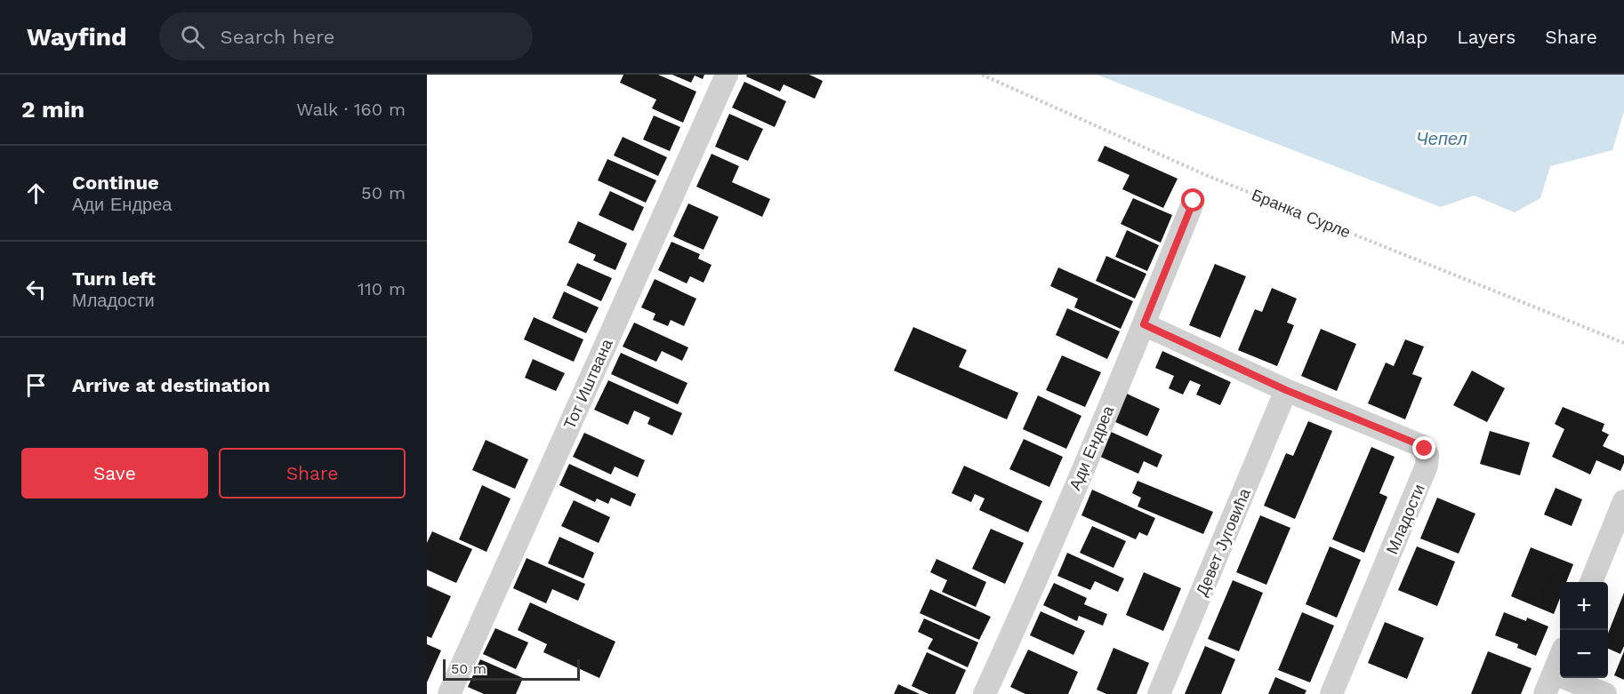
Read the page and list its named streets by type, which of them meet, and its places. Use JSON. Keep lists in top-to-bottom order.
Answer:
{
  "streets": {
    "street": [
      "Тот Иштвана",
      "Ади Ендреа",
      "Младости",
      "Девет Југовића"
    ],
    "path": ["Бранка Сурле"]
  },
  "crossings": [
    ["Ади Ендреа", "Младости"],
    ["Младости", "Девет Југовића"]
  ],
  "water": ["Чепел"],
  "scale_bar": "50 m",
  "page": {
    "header": "Wayfind",
    "search": "Search here",
    "nav": ["Map", "Layers", "Share"],
    "heading": ["2 min", "Walk · 160 m"],
    "list": [
      ["Continue", "Ади Ендреа", "50 m"],
      ["Turn left", "Младости", "110 m"],
      "Arrive at destination"
    ],
    "buttons": ["Save", "Share"],
    "map_buttons": ["+", "−"],
    "scale": "50 m"
  }
}
